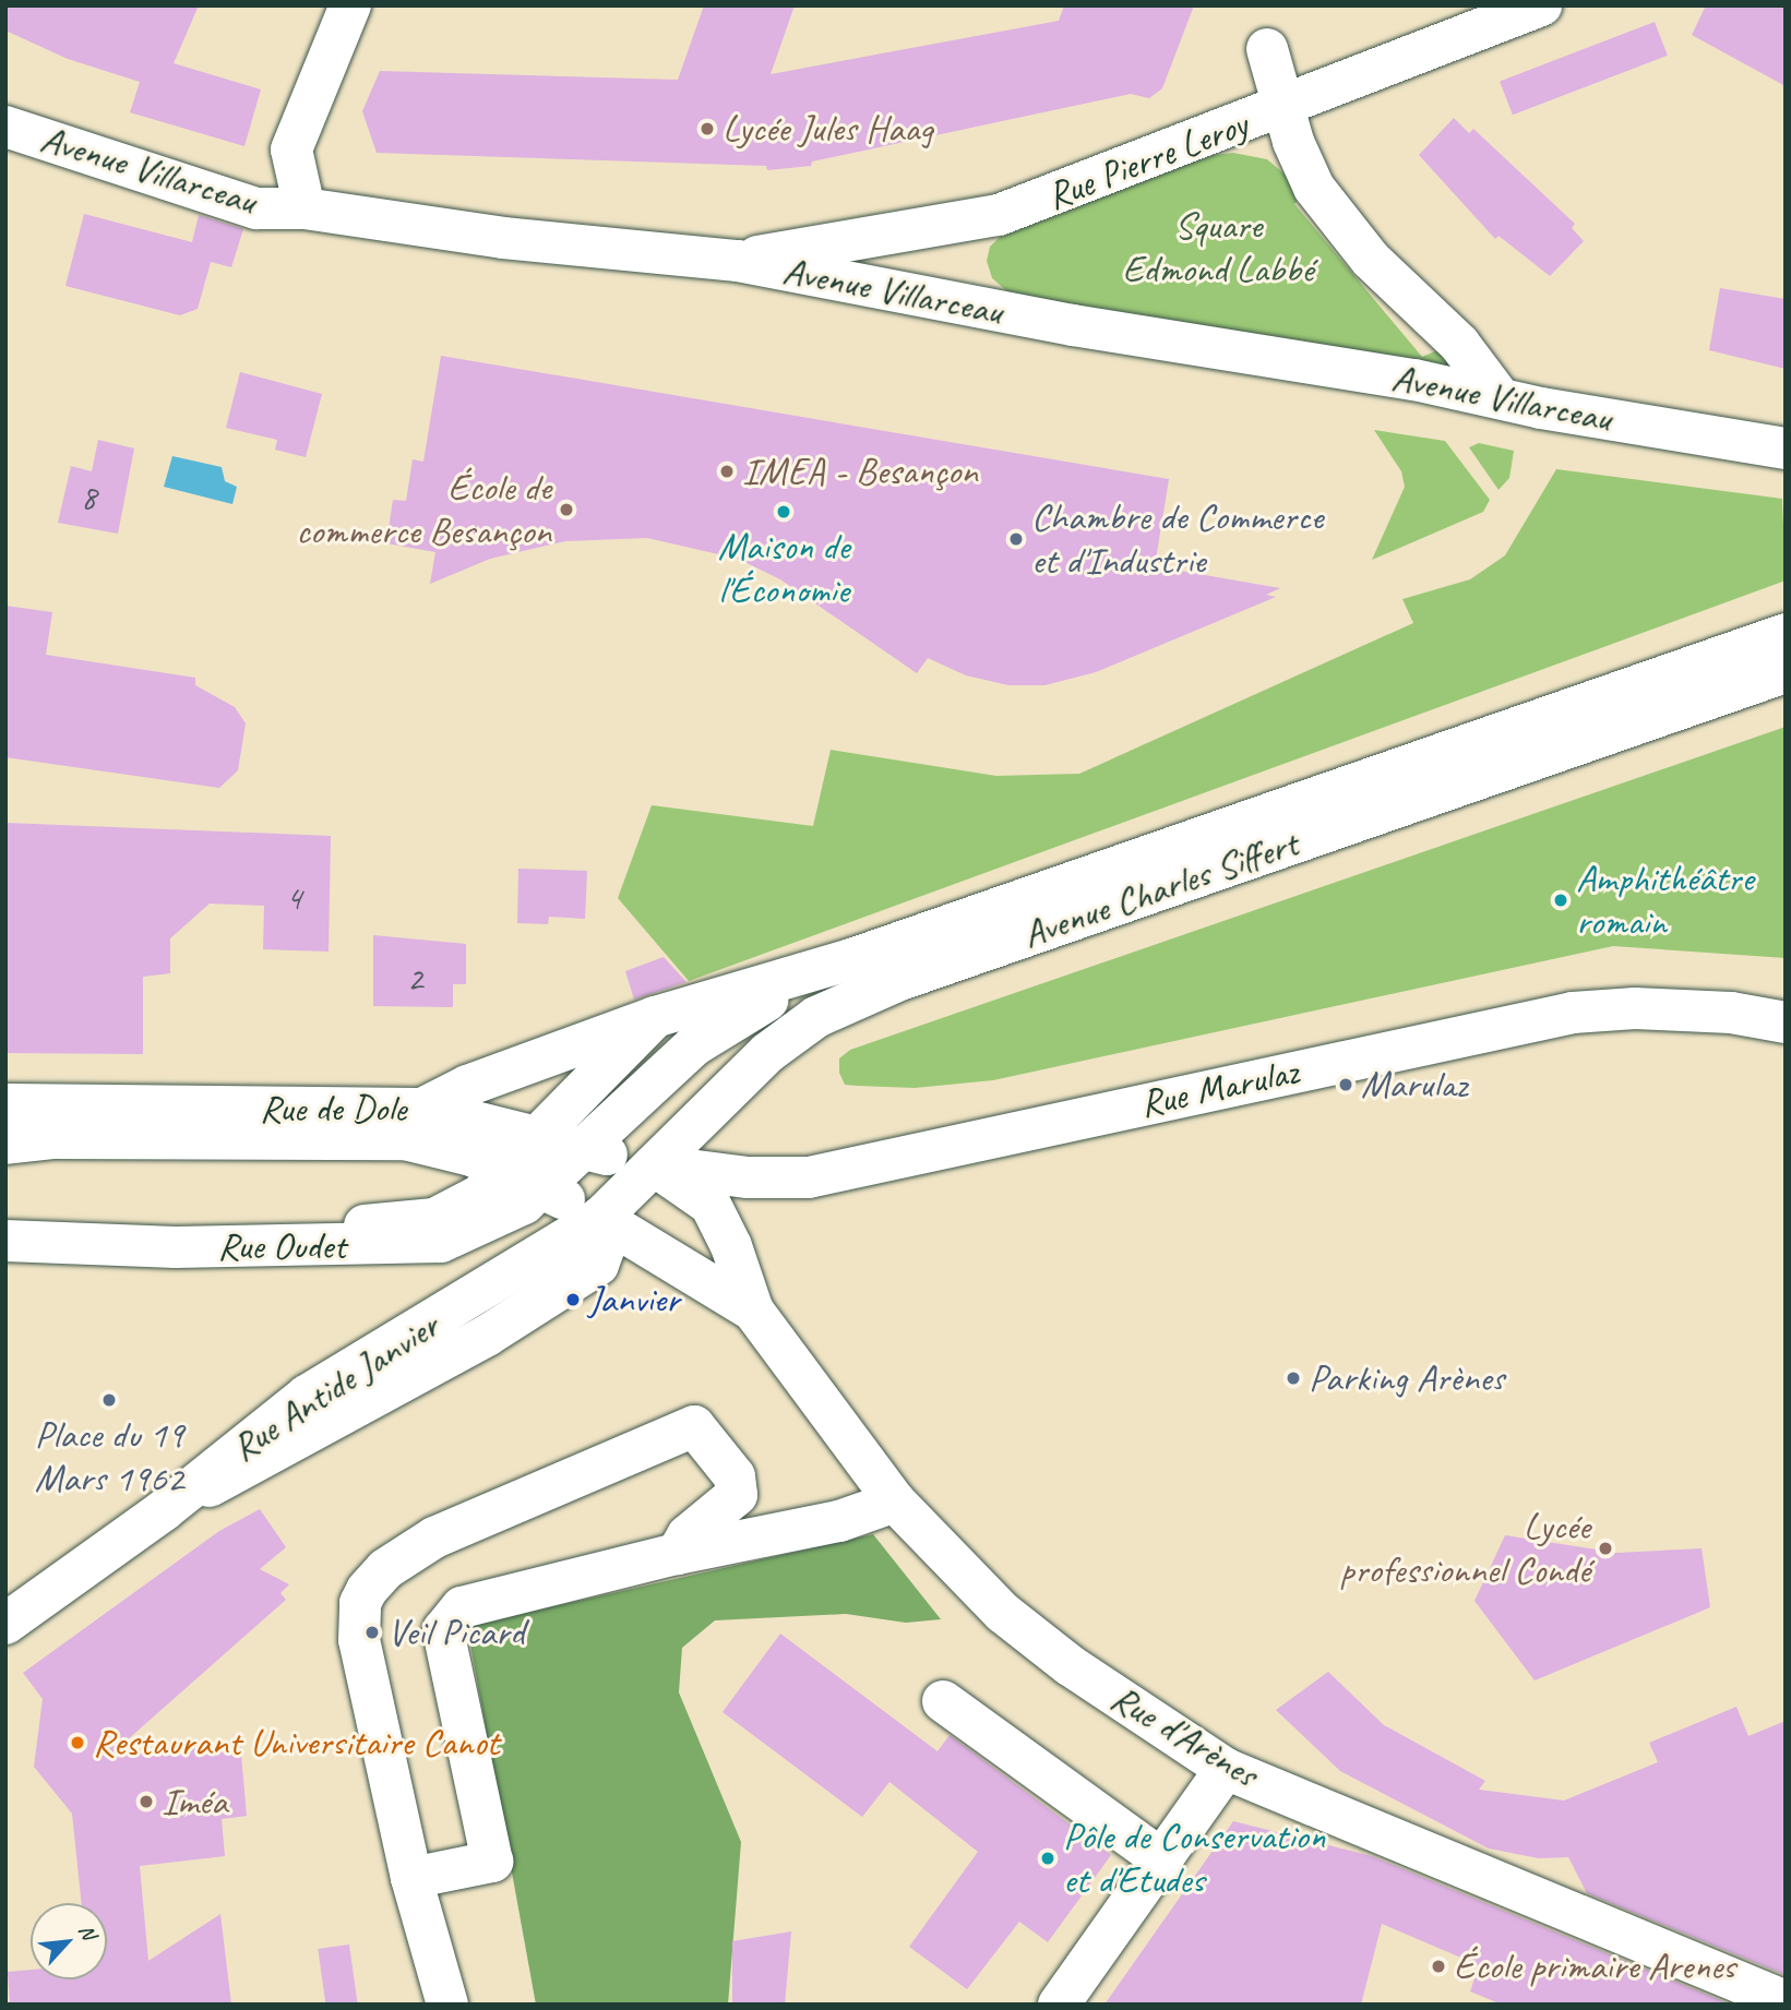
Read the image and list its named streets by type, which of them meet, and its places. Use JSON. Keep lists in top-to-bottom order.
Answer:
{
  "streets": {
    "street": [
      "Rue Pierre Leroy",
      "Avenue Villarceau",
      "Avenue Charles Siffert",
      "Rue Marulaz",
      "Rue de Dole",
      "Rue Oudet",
      "Rue Antide Janvier",
      "Rue d'Arènes"
    ]
  },
  "crossings": [
    ["Rue Pierre Leroy", "Avenue Villarceau"],
    ["Avenue Charles Siffert", "Rue Marulaz"],
    ["Avenue Charles Siffert", "Rue de Dole"],
    ["Avenue Charles Siffert", "Rue Oudet"],
    ["Avenue Charles Siffert", "Rue Antide Janvier"],
    ["Avenue Charles Siffert", "Rue d'Arènes"],
    ["Rue Marulaz", "Rue de Dole"],
    ["Rue Marulaz", "Rue d'Arènes"],
    ["Rue de Dole", "Rue Oudet"],
    ["Rue de Dole", "Rue Antide Janvier"],
    ["Rue de Dole", "Rue d'Arènes"],
    ["Rue Antide Janvier", "Rue d'Arènes"]
  ],
  "parks": ["Square Edmond Labbé"],
  "places": [
    "Lycée Jules Haag",
    "IMEA - Besançon",
    "École de commerce Besançon",
    "Maison de l'Économie",
    "Chambre de Commerce et d'Industrie",
    "Amphithéâtre romain",
    "Marulaz",
    "Janvier",
    "Parking Arènes",
    "Place du 19 Mars 1962",
    "Lycée professionnel Condé",
    "Veil Picard",
    "Restaurant Universitaire Canot",
    "Iméa",
    "Pôle de Conservation et d'Etudes",
    "École primaire Arenes"
  ],
  "house_numbers": ["8", "4", "2"],
  "north": "top right"
}
